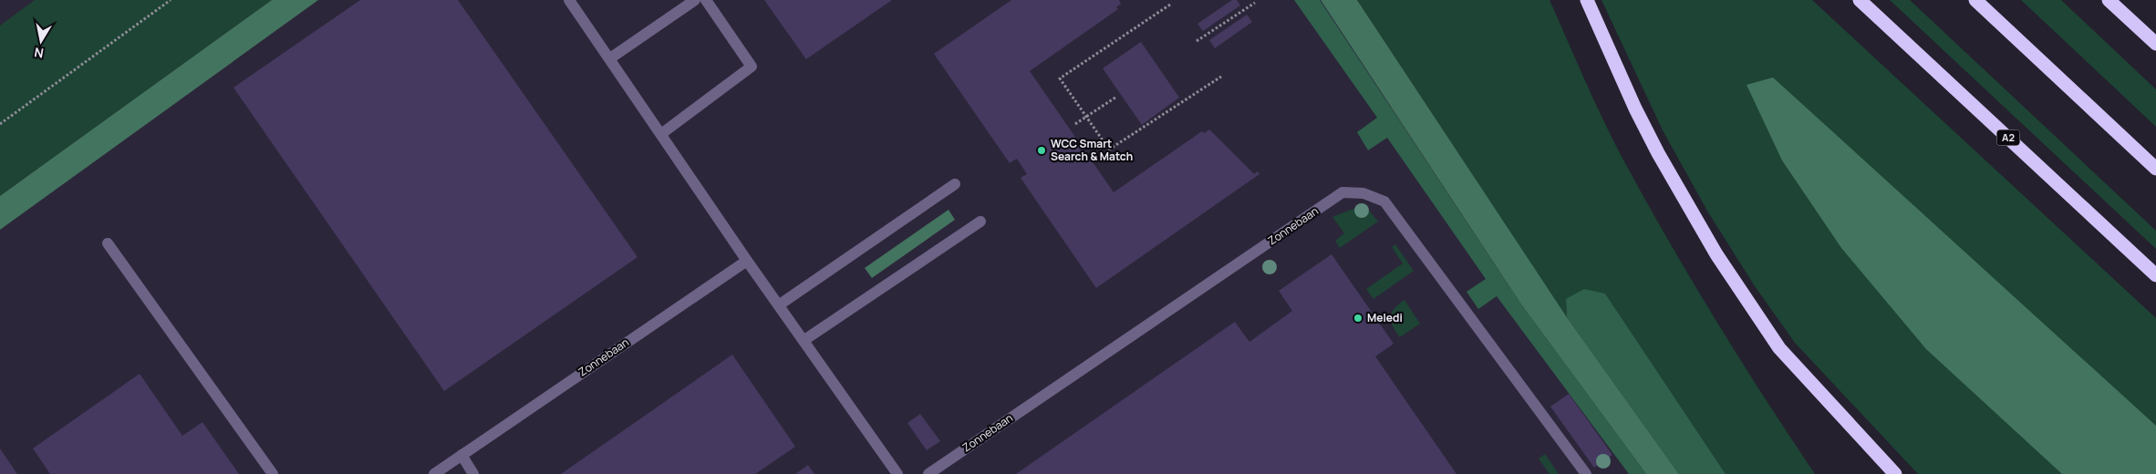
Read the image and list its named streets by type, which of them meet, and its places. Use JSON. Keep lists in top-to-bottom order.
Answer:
{
  "streets": {
    "highway": ["A2"],
    "street": ["Zonnebaan"]
  },
  "places": ["WCC Smart Search & Match", "Meledi"],
  "north": "bottom"
}
